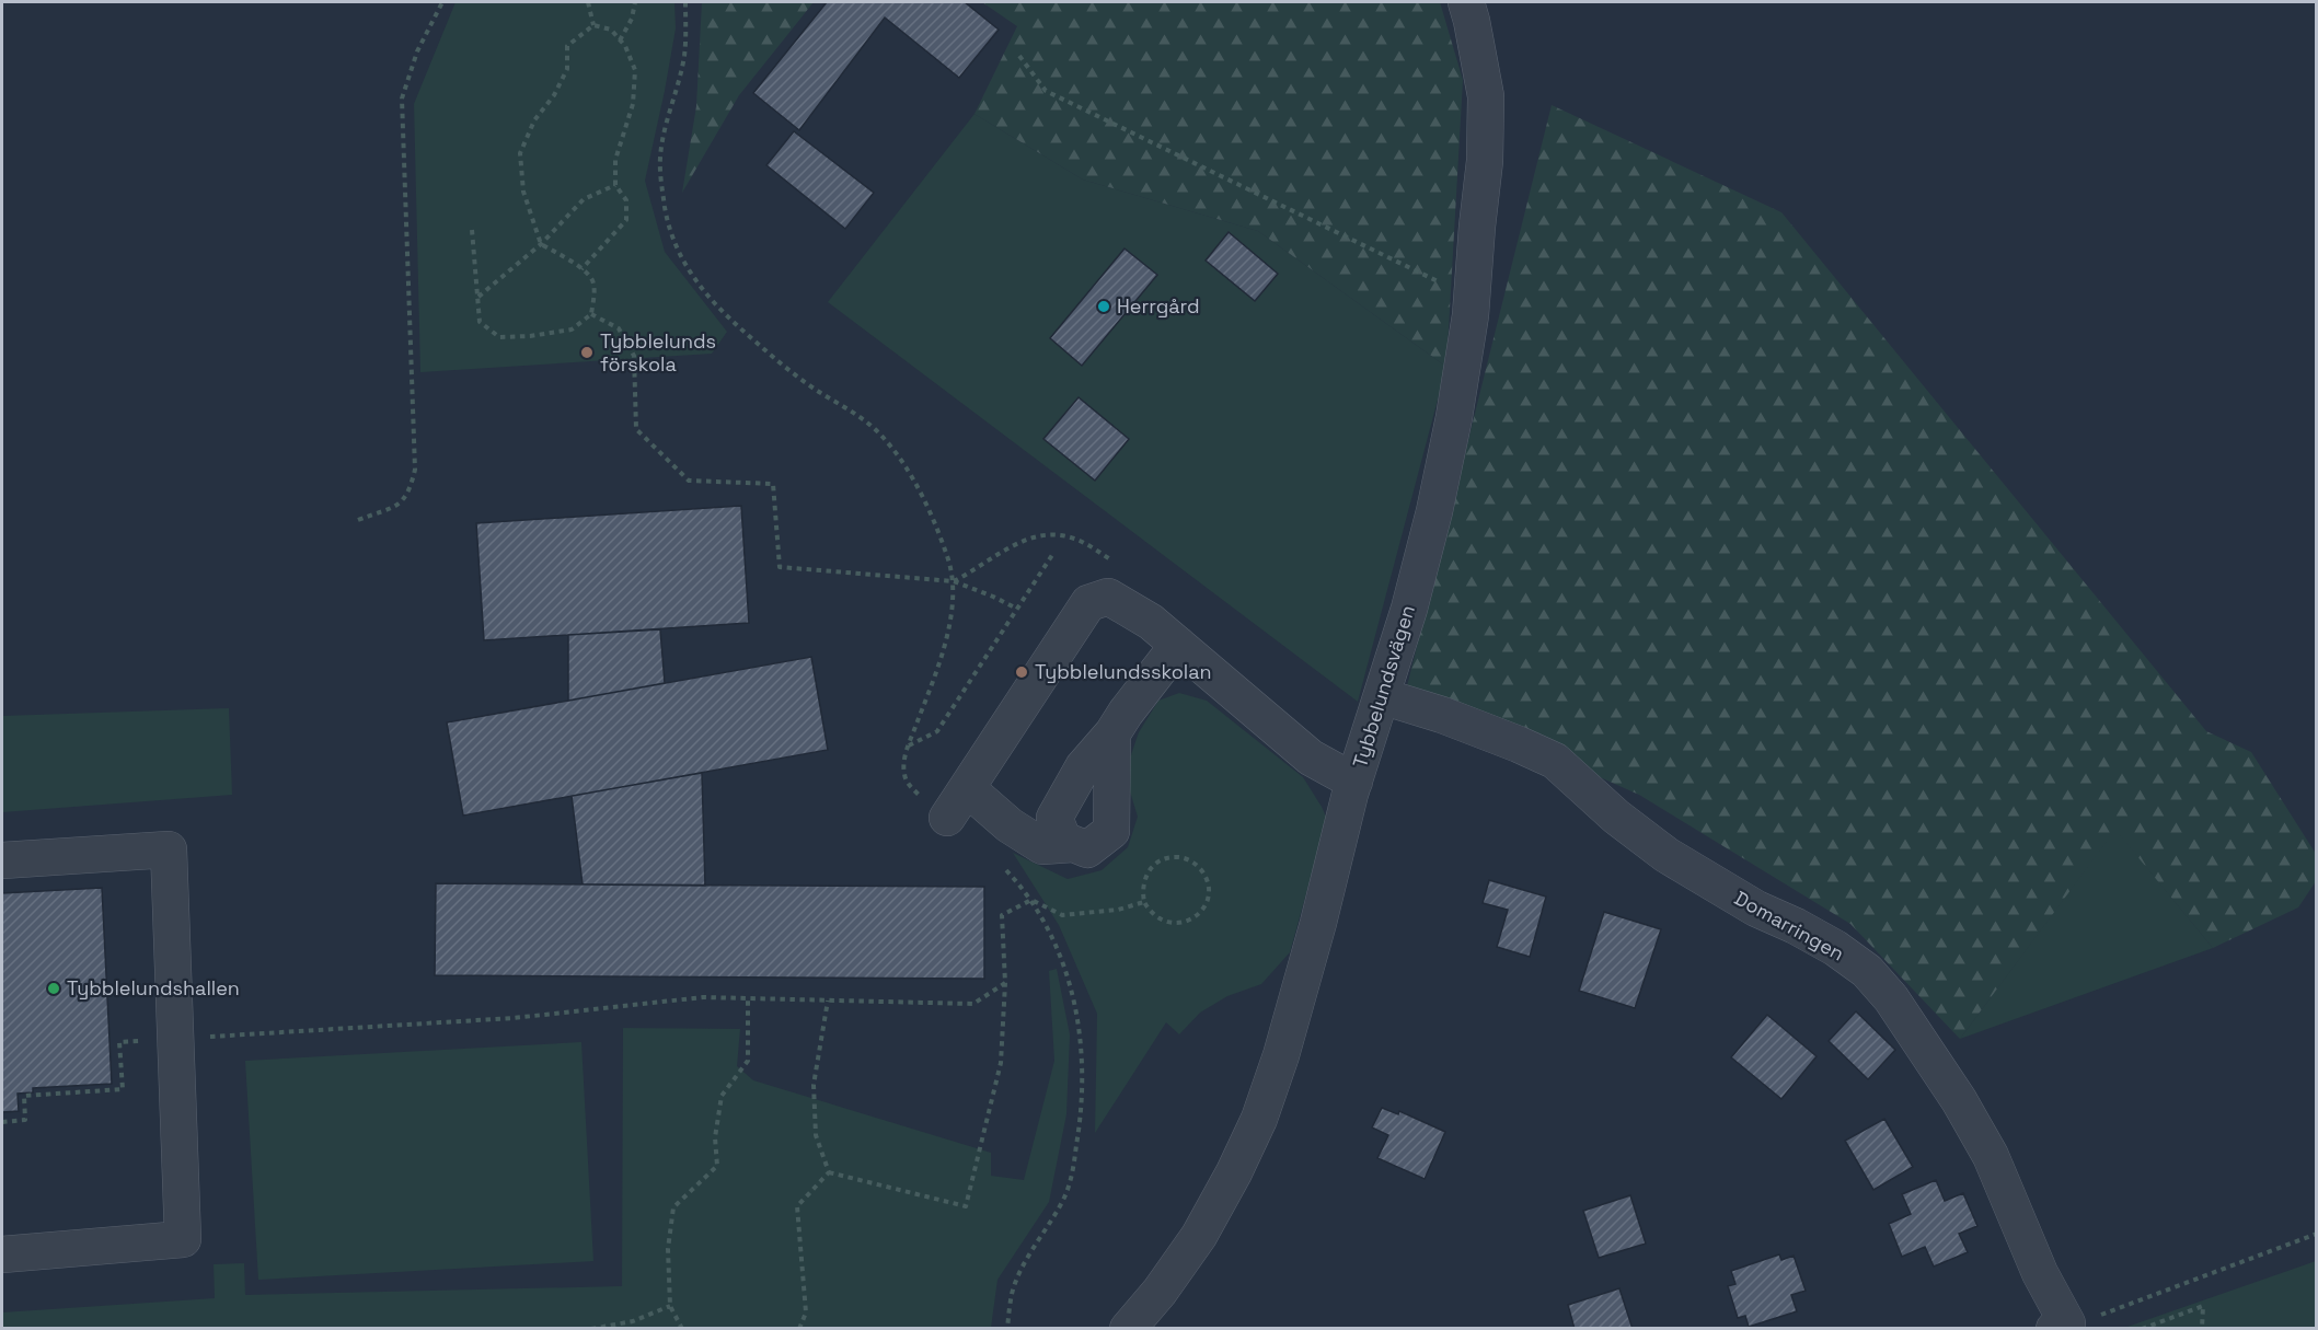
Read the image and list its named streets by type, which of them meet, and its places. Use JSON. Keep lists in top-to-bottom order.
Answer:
{
  "streets": {
    "street": ["Tybbelundsvägen", "Domarringen"]
  },
  "crossings": [
    ["Tybbelundsvägen", "Domarringen"]
  ],
  "places": [
    "Herrgård",
    "Tybblelunds förskola",
    "Tybblelundsskolan",
    "Tybblelundshallen"
  ]
}
